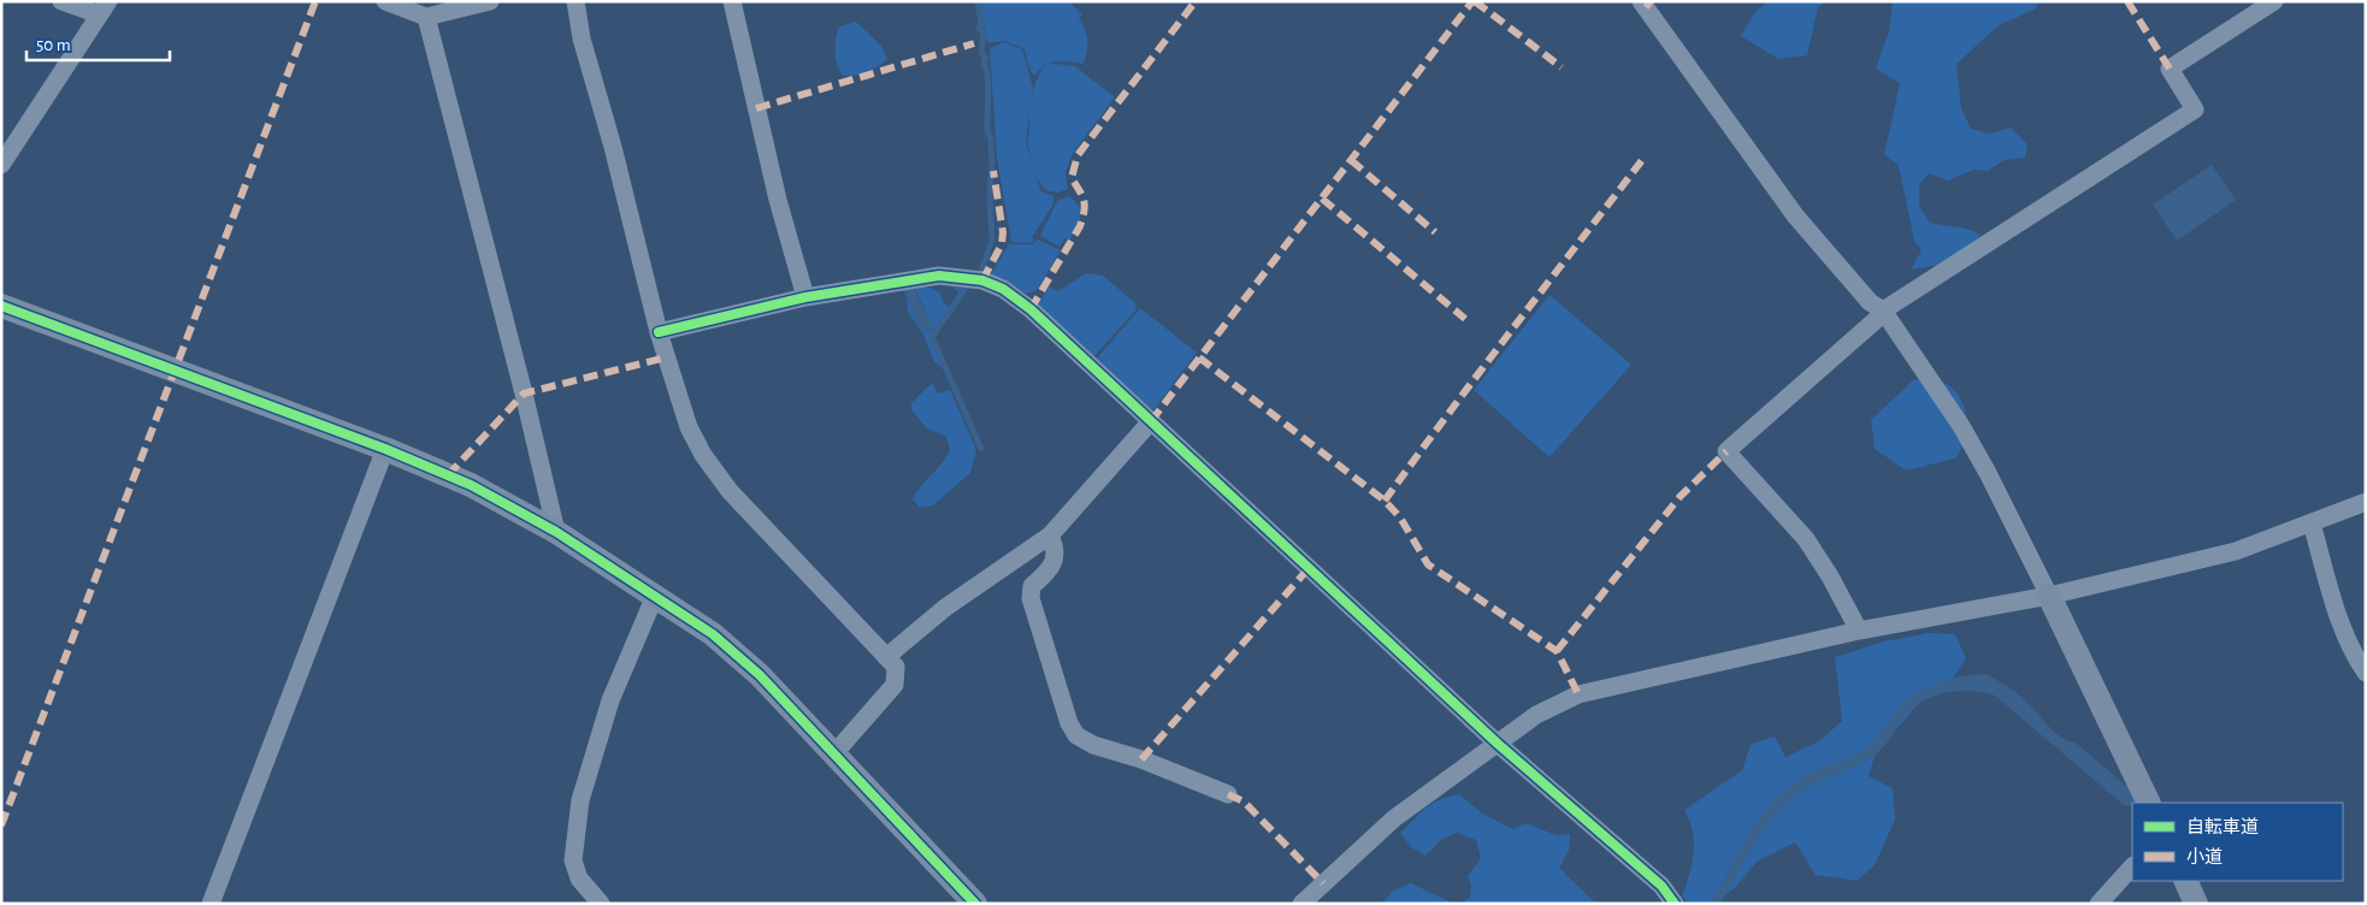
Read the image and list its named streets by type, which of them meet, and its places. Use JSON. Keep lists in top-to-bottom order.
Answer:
{
  "legend": ["自転車道", "小道"],
  "scale_bar": "50 m"
}
